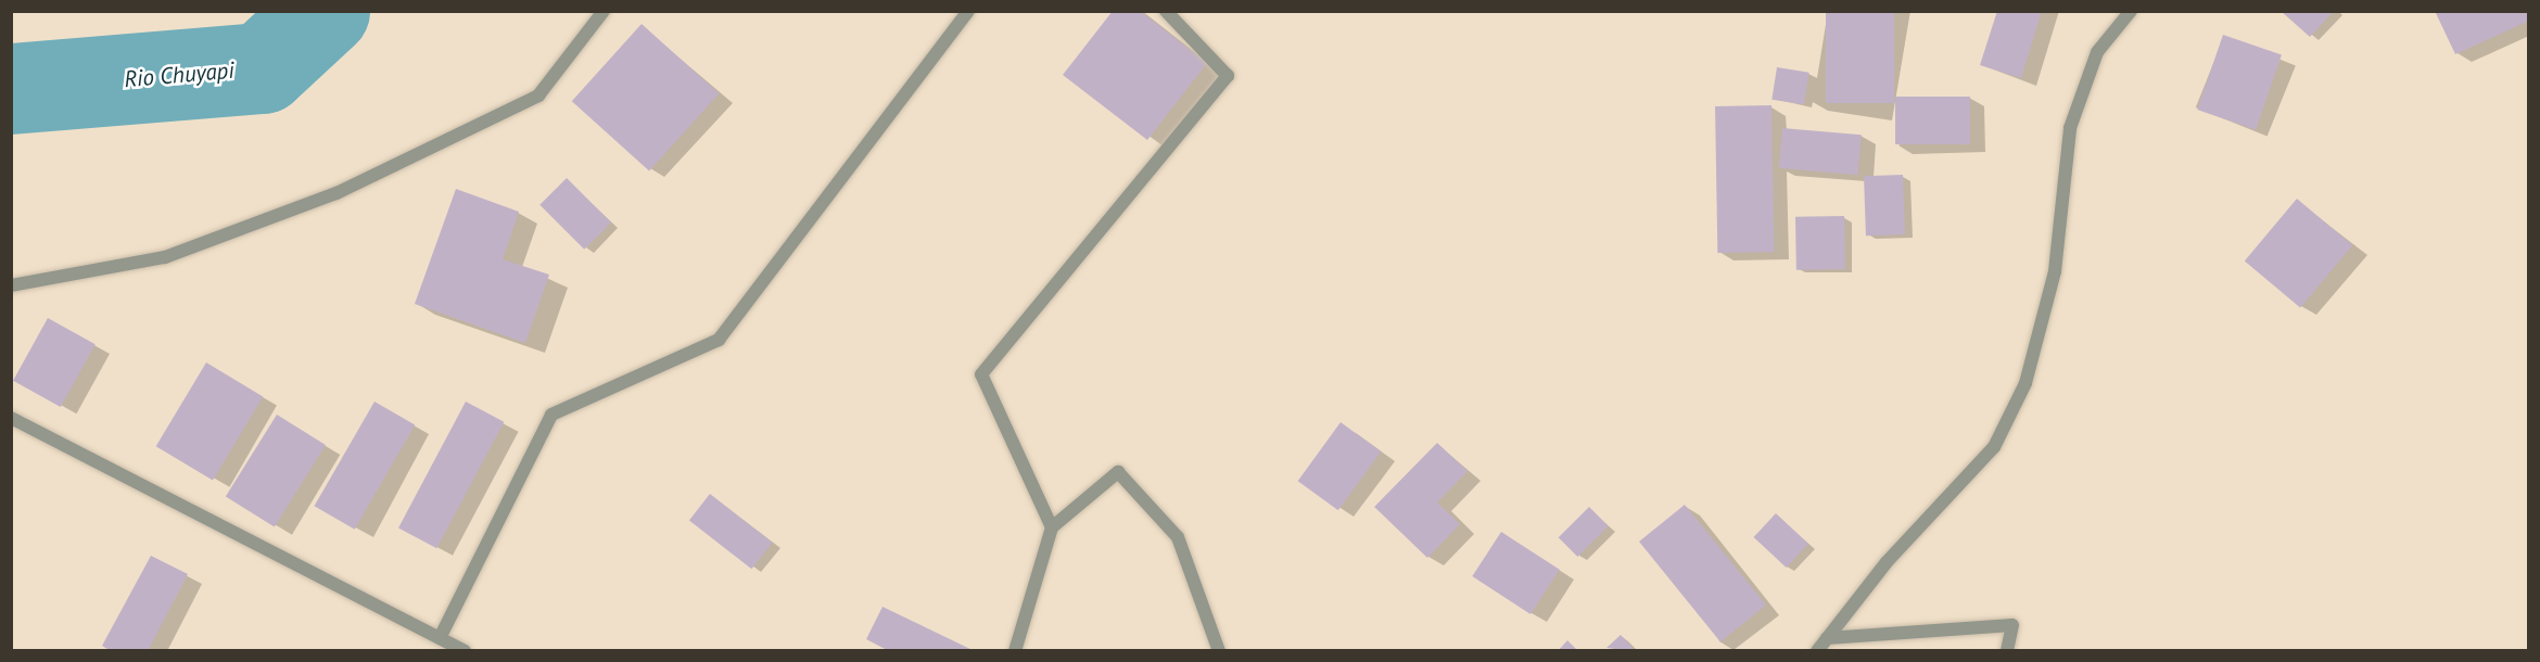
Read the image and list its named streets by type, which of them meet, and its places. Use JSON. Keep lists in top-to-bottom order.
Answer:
{
  "water": ["Rio Chuyapi"]
}
